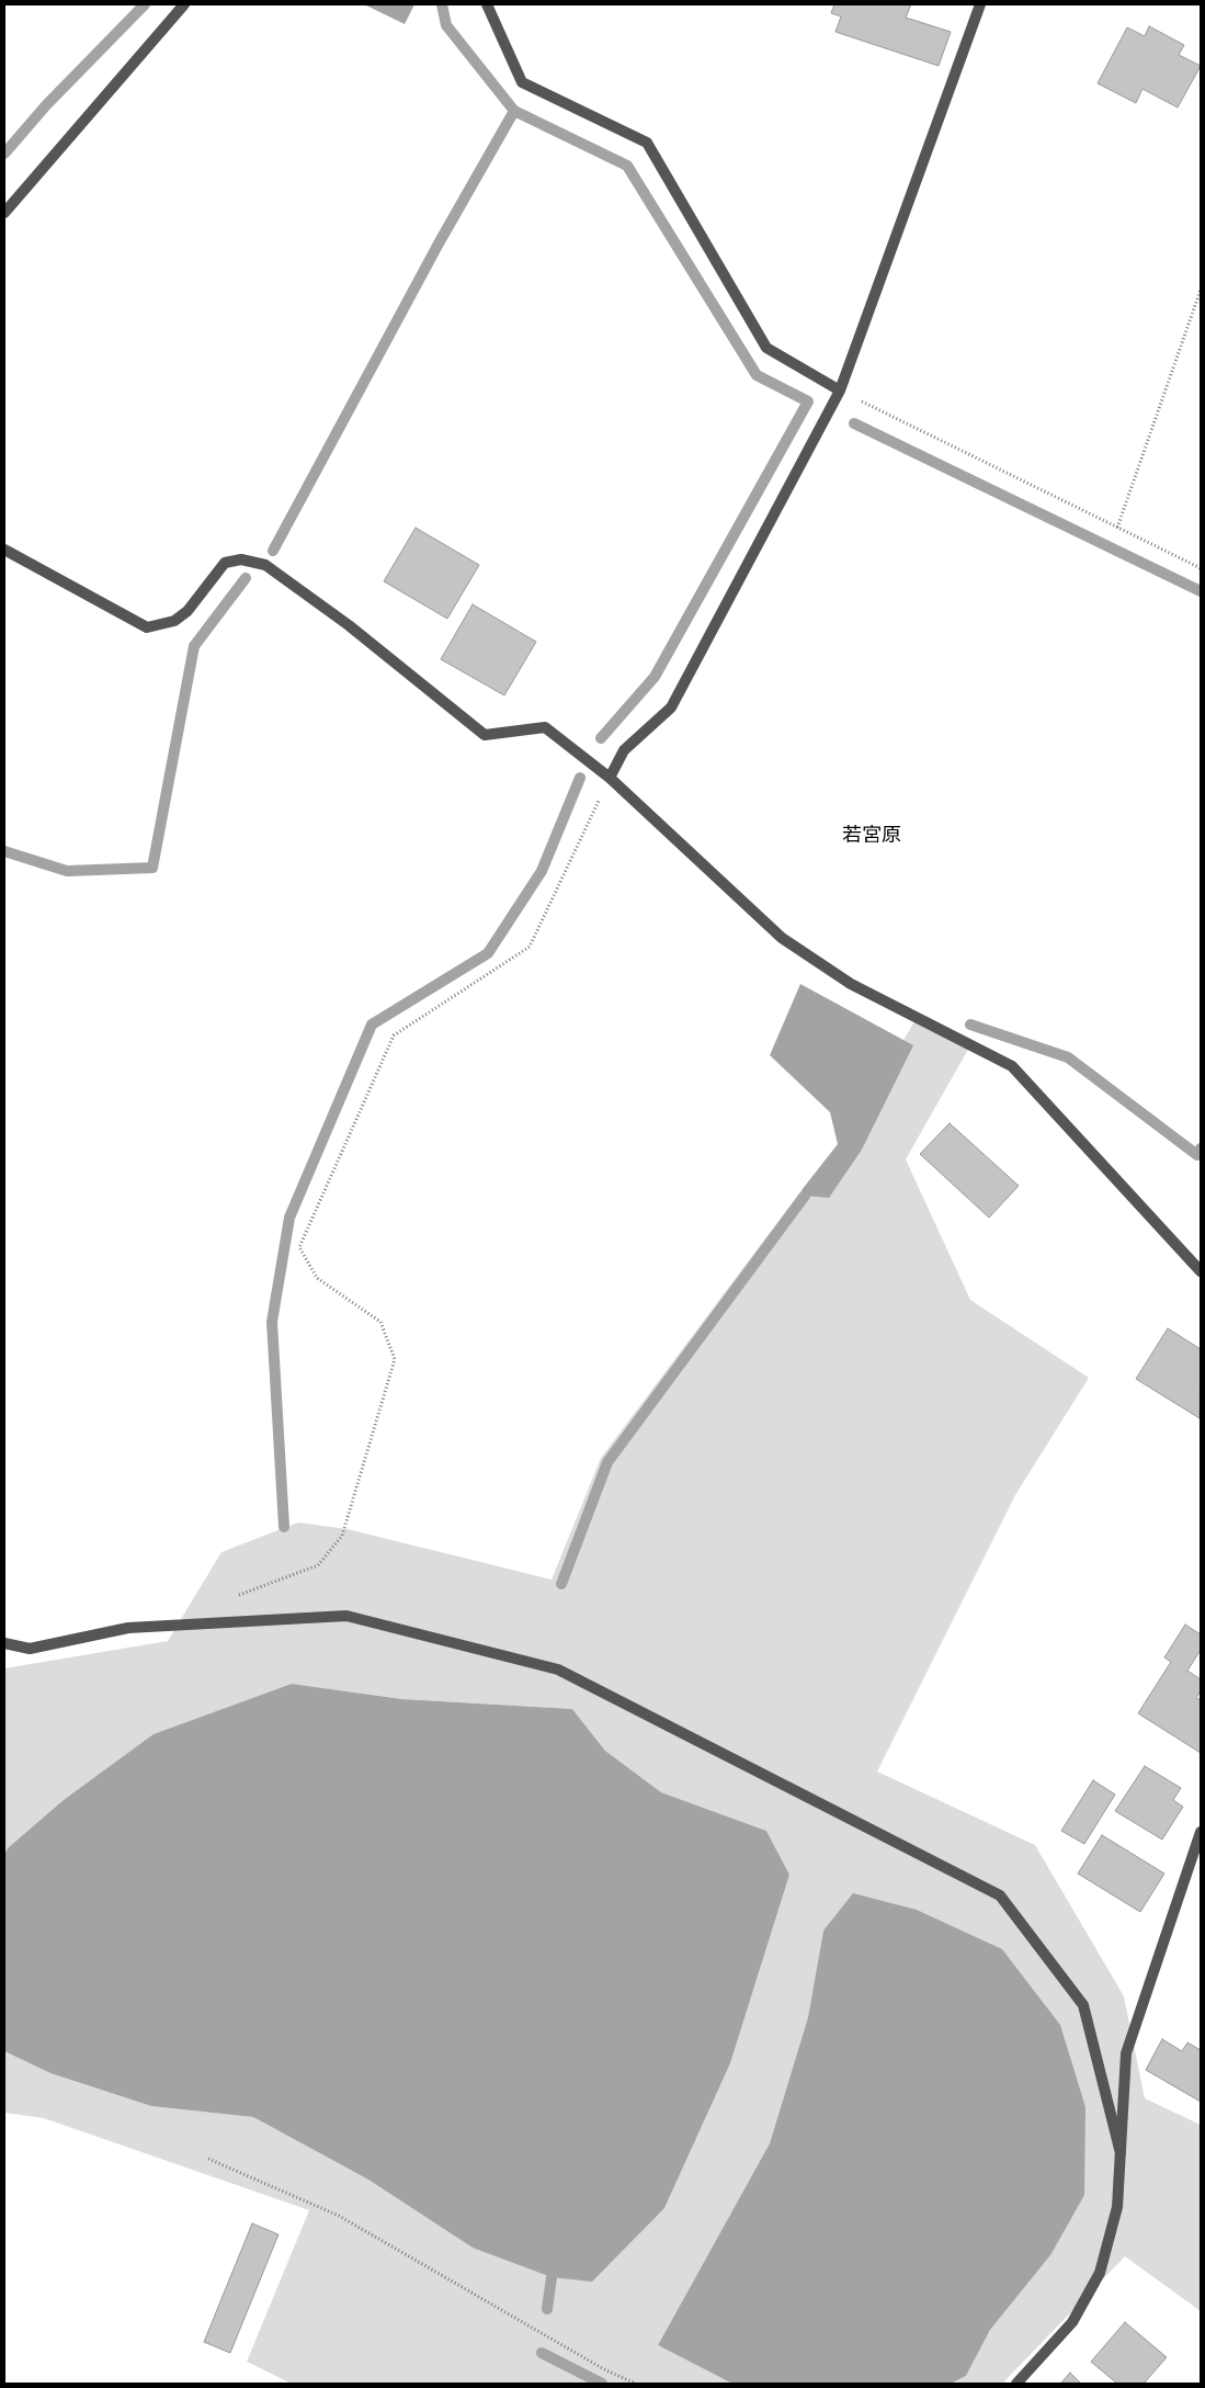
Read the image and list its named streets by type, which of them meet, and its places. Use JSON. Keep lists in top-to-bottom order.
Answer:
{
  "districts": ["若宮原"]
}
